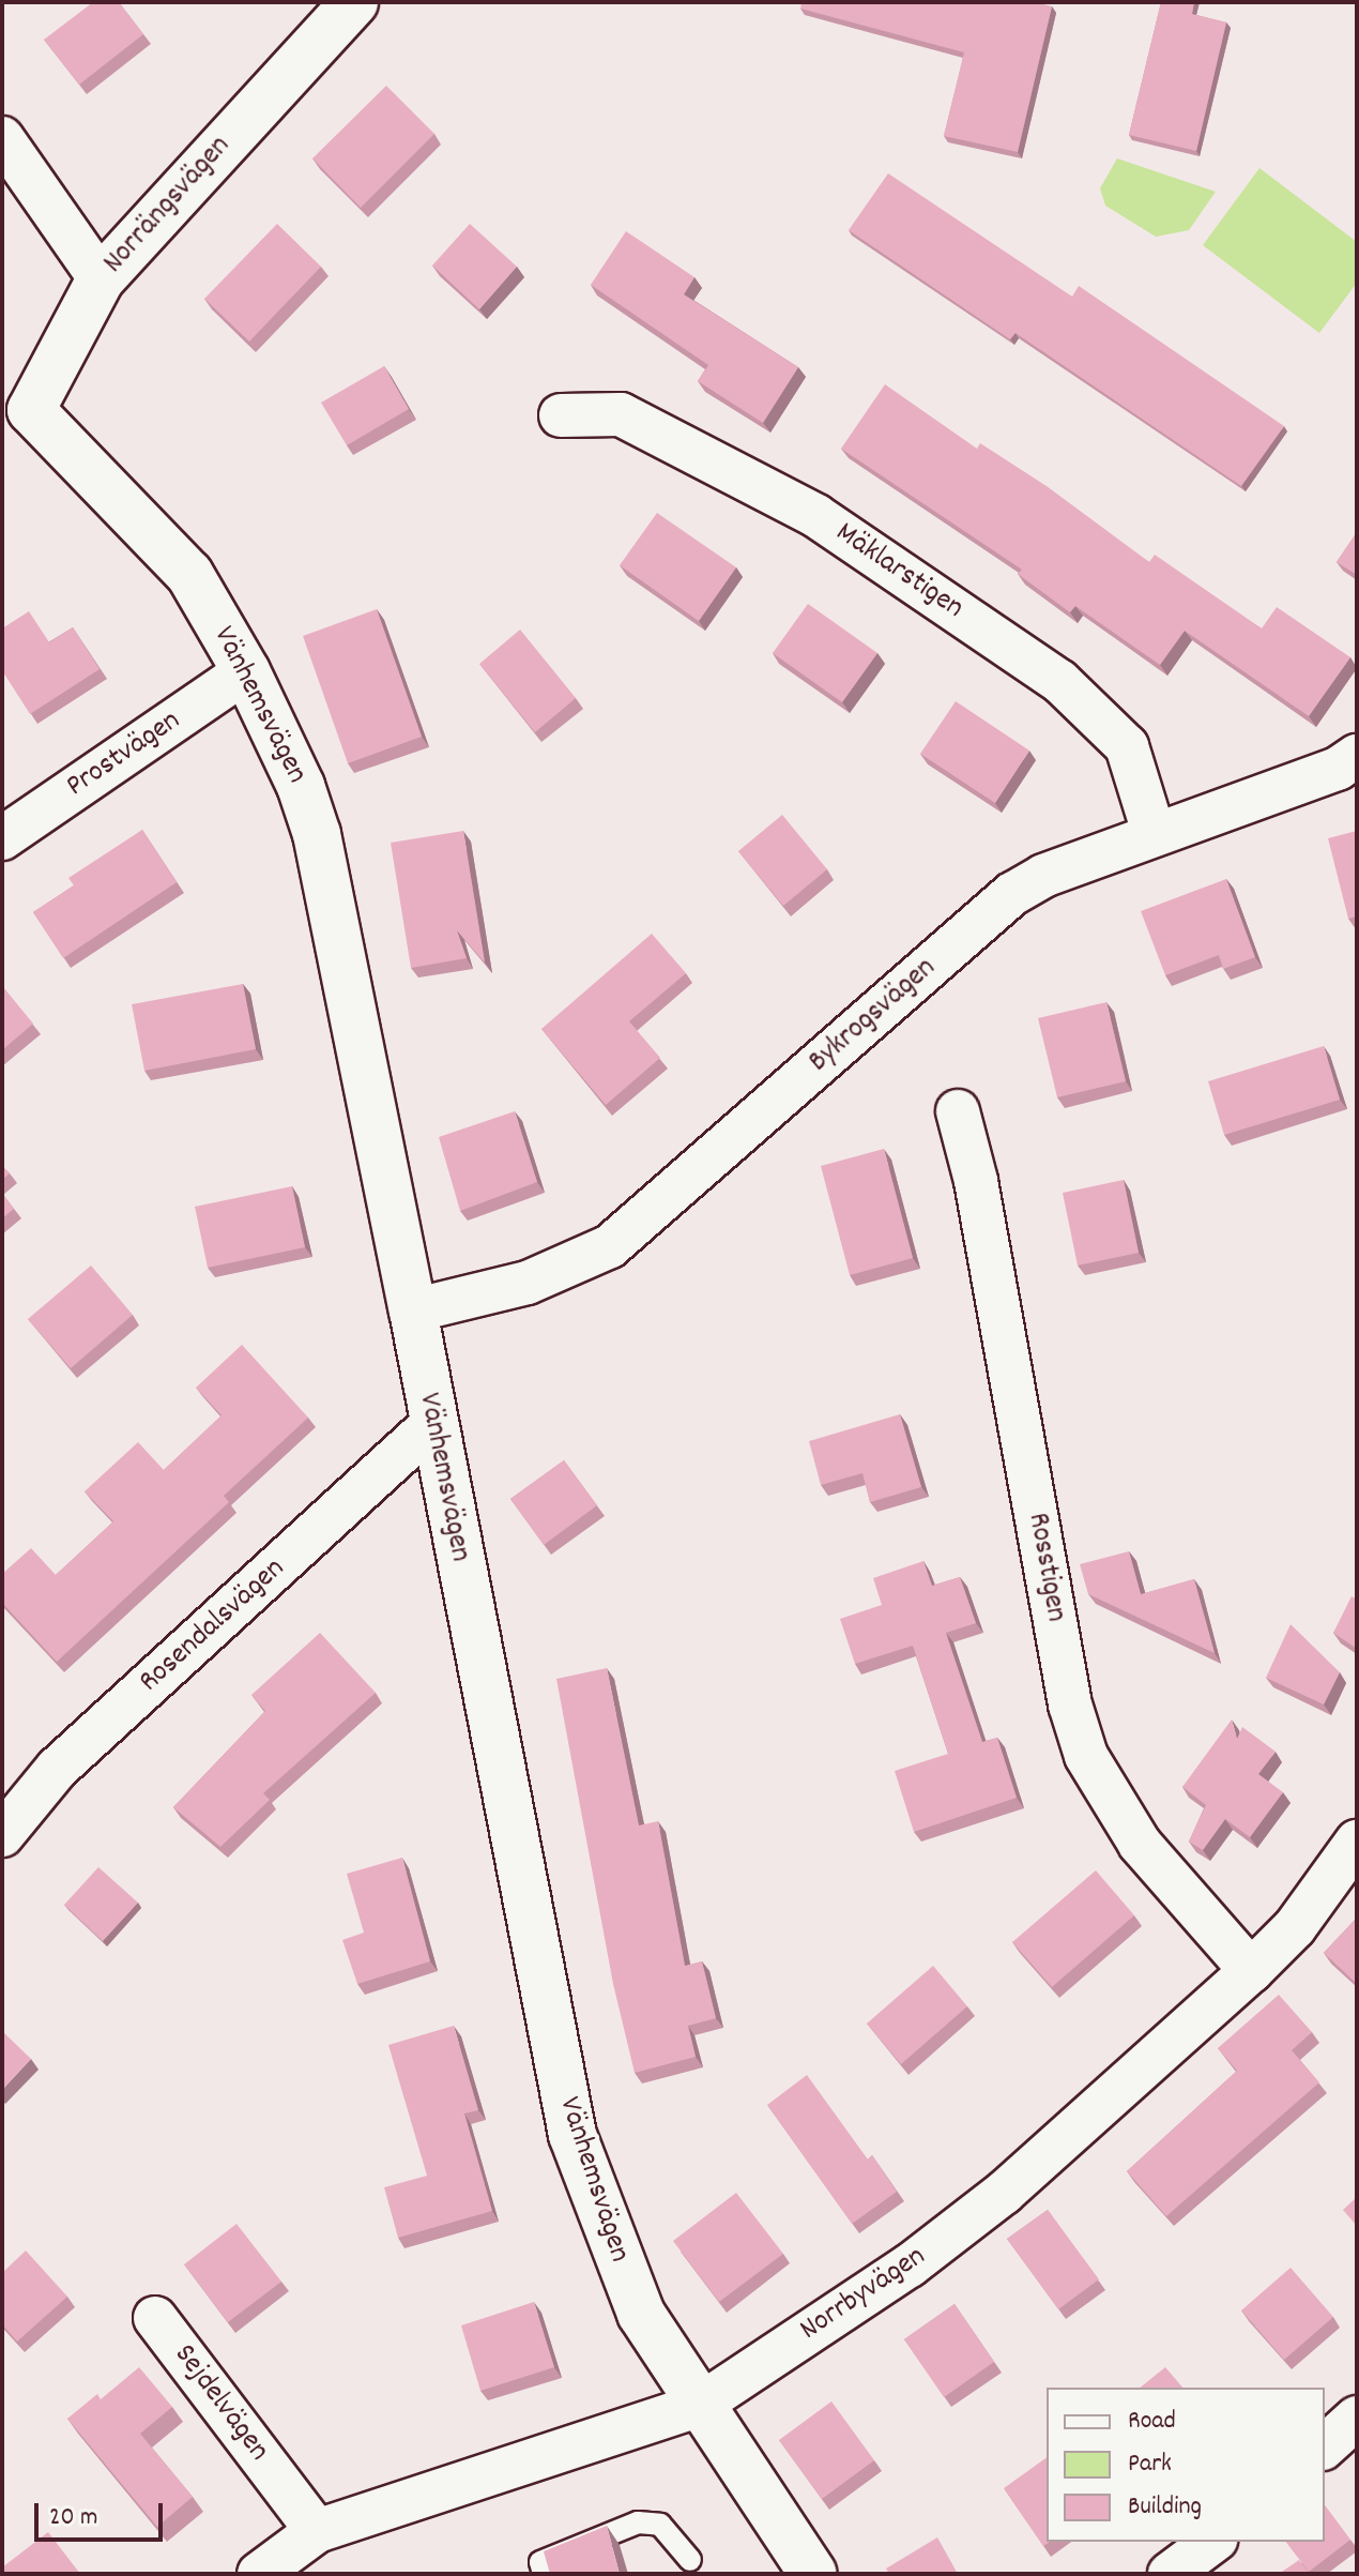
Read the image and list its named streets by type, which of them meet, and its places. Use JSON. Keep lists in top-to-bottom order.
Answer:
{
  "streets": {
    "street": [
      "Norrängsvägen",
      "Mäklarstigen",
      "Vänhemsvägen",
      "Prostvägen",
      "Bykrogsvägen",
      "Rosstigen",
      "Rosendalsvägen",
      "Norrbyvägen",
      "Sejdelvägen"
    ]
  },
  "crossings": [
    ["Norrängsvägen", "Vänhemsvägen"],
    ["Mäklarstigen", "Bykrogsvägen"],
    ["Vänhemsvägen", "Prostvägen"],
    ["Vänhemsvägen", "Bykrogsvägen"],
    ["Vänhemsvägen", "Rosendalsvägen"],
    ["Vänhemsvägen", "Norrbyvägen"],
    ["Rosstigen", "Norrbyvägen"],
    ["Norrbyvägen", "Sejdelvägen"]
  ],
  "legend": ["Road", "Park", "Building"],
  "scale_bar": "20 m"
}
